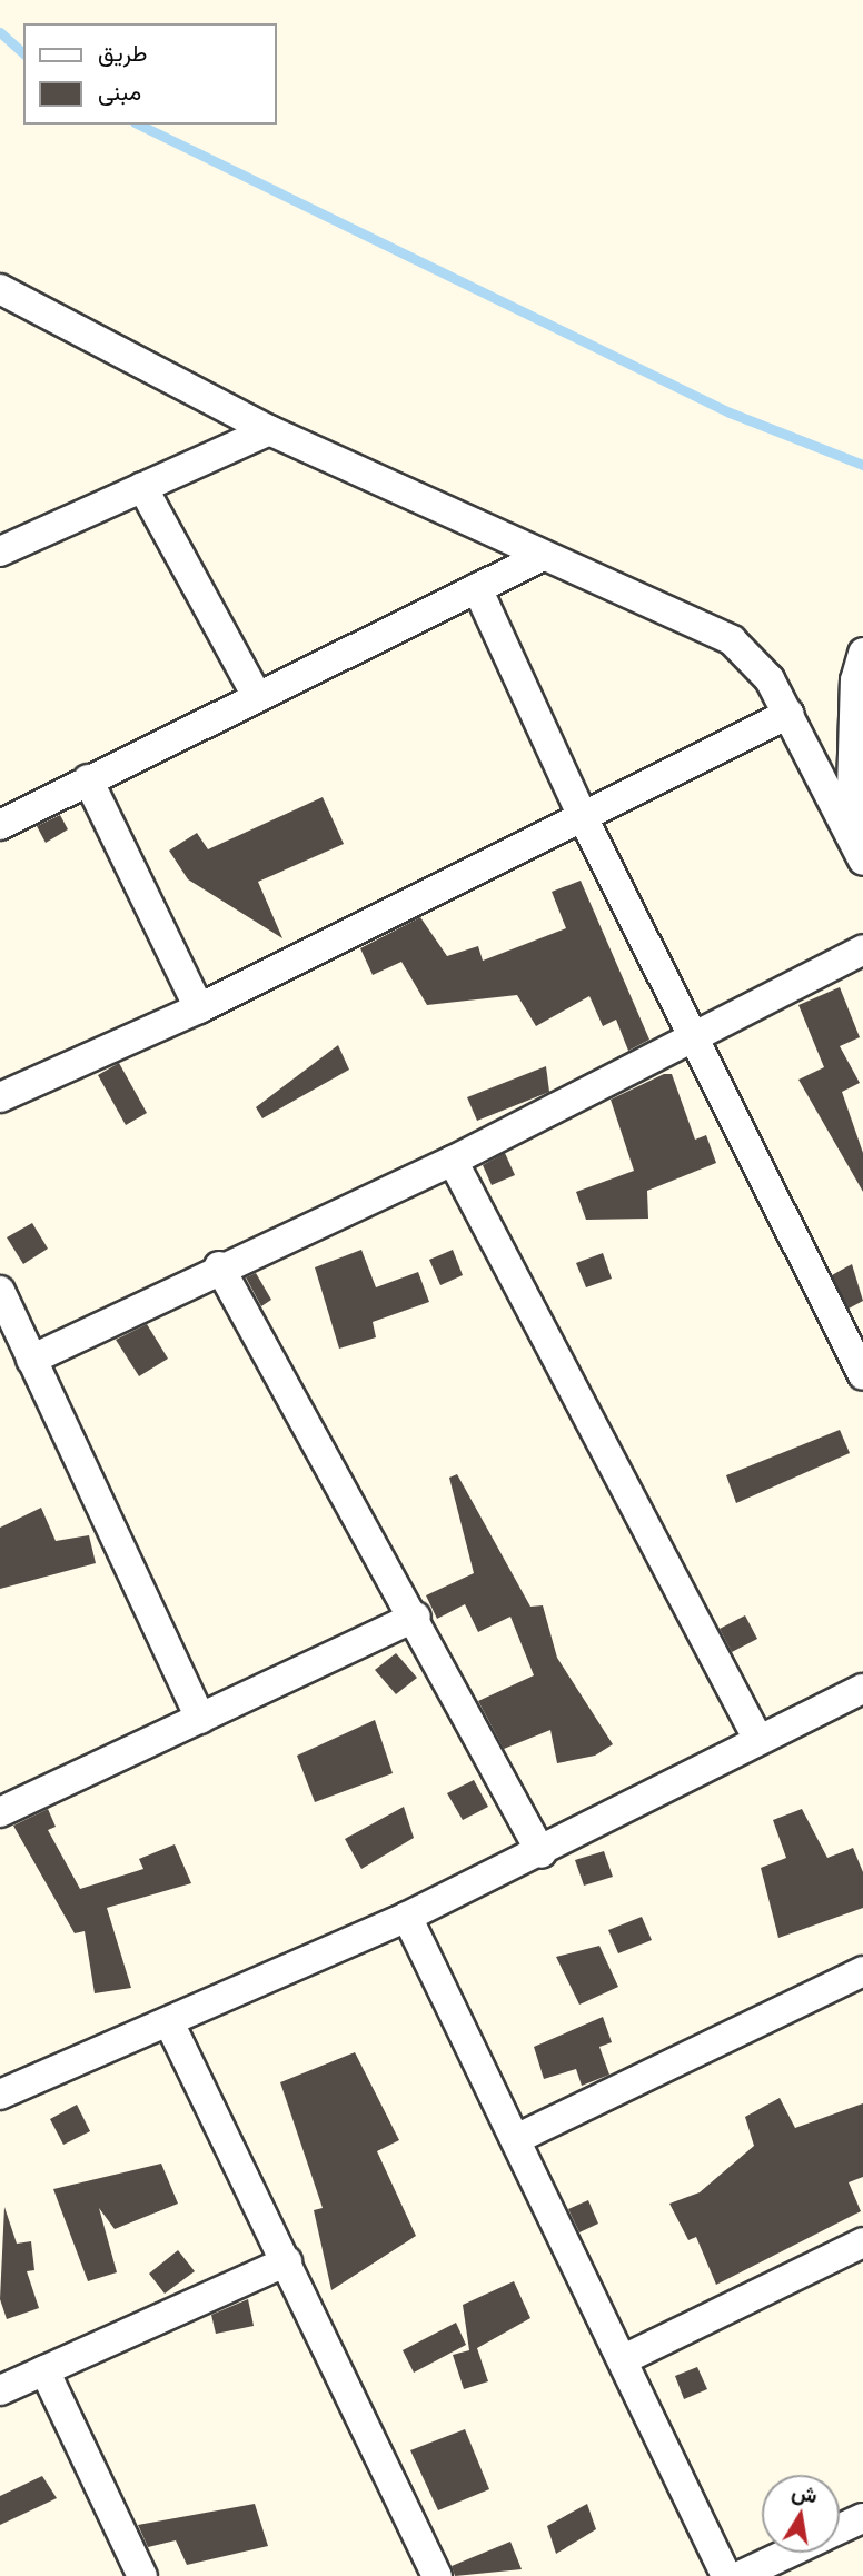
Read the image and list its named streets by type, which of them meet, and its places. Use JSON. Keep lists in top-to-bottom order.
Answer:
{
  "legend": ["طريق", "مبنى"],
  "north": "top"
}
